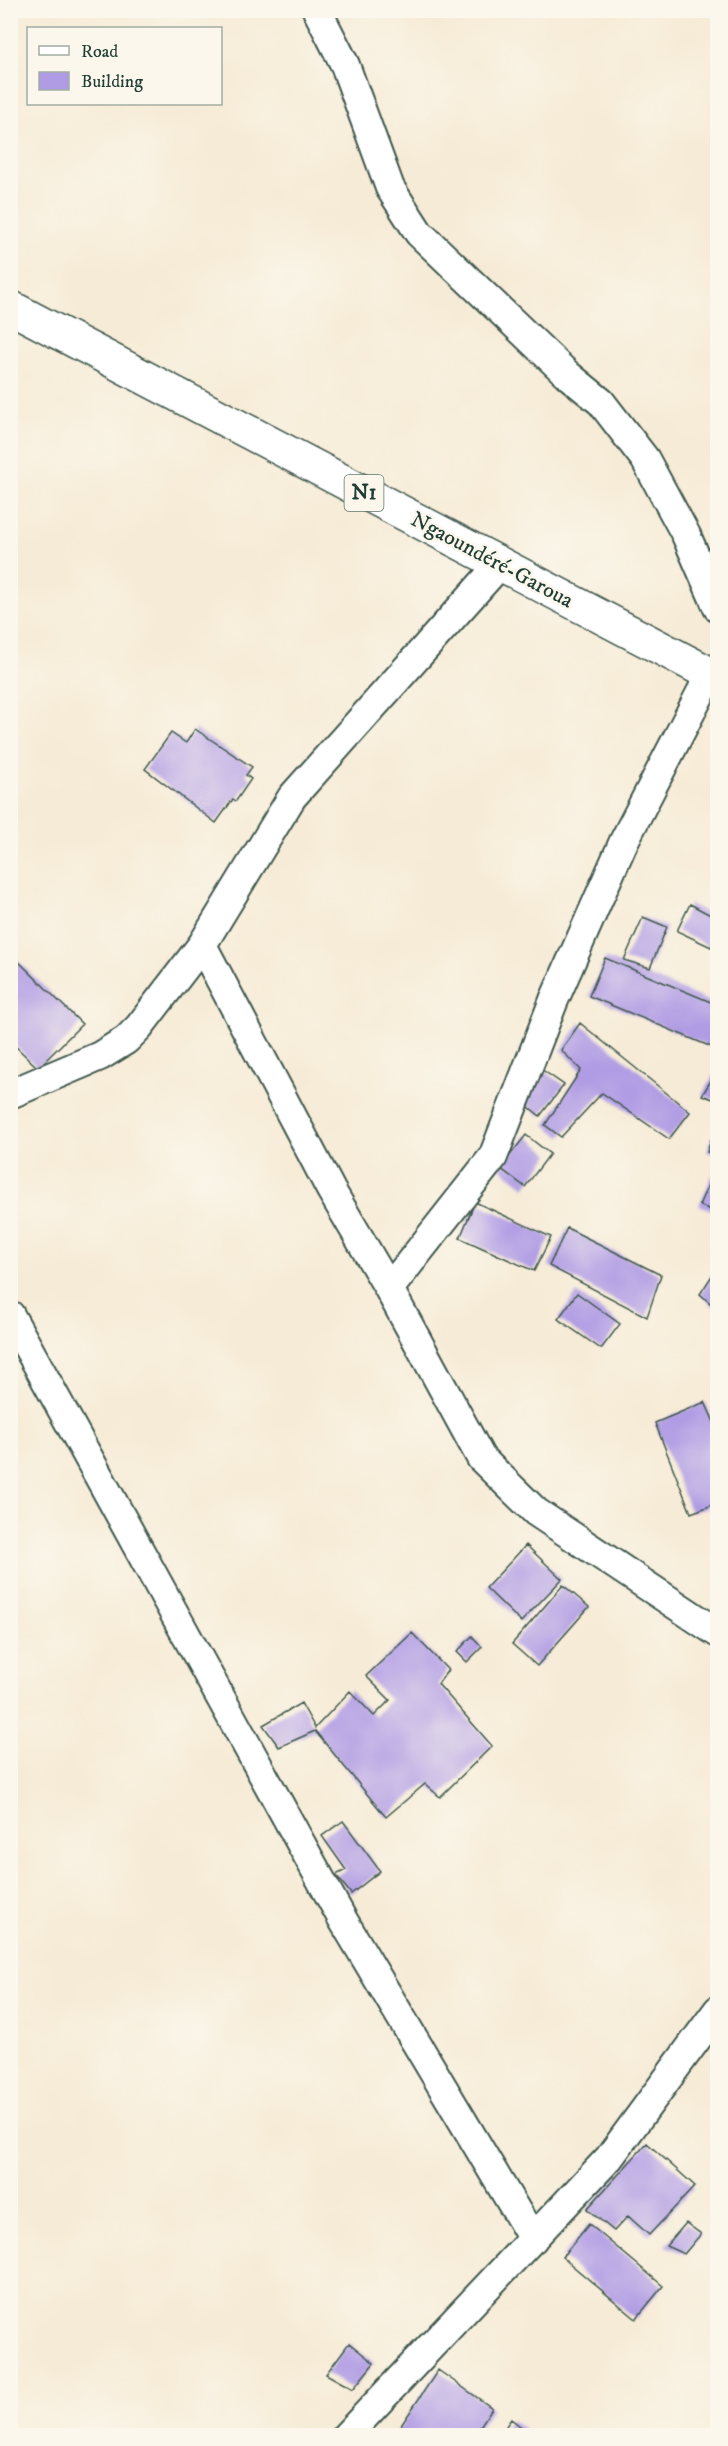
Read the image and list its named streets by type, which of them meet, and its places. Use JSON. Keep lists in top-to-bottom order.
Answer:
{
  "streets": {
    "highway": ["N1", "Ngaoundéré-Garoua"]
  },
  "legend": ["Road", "Building"]
}
